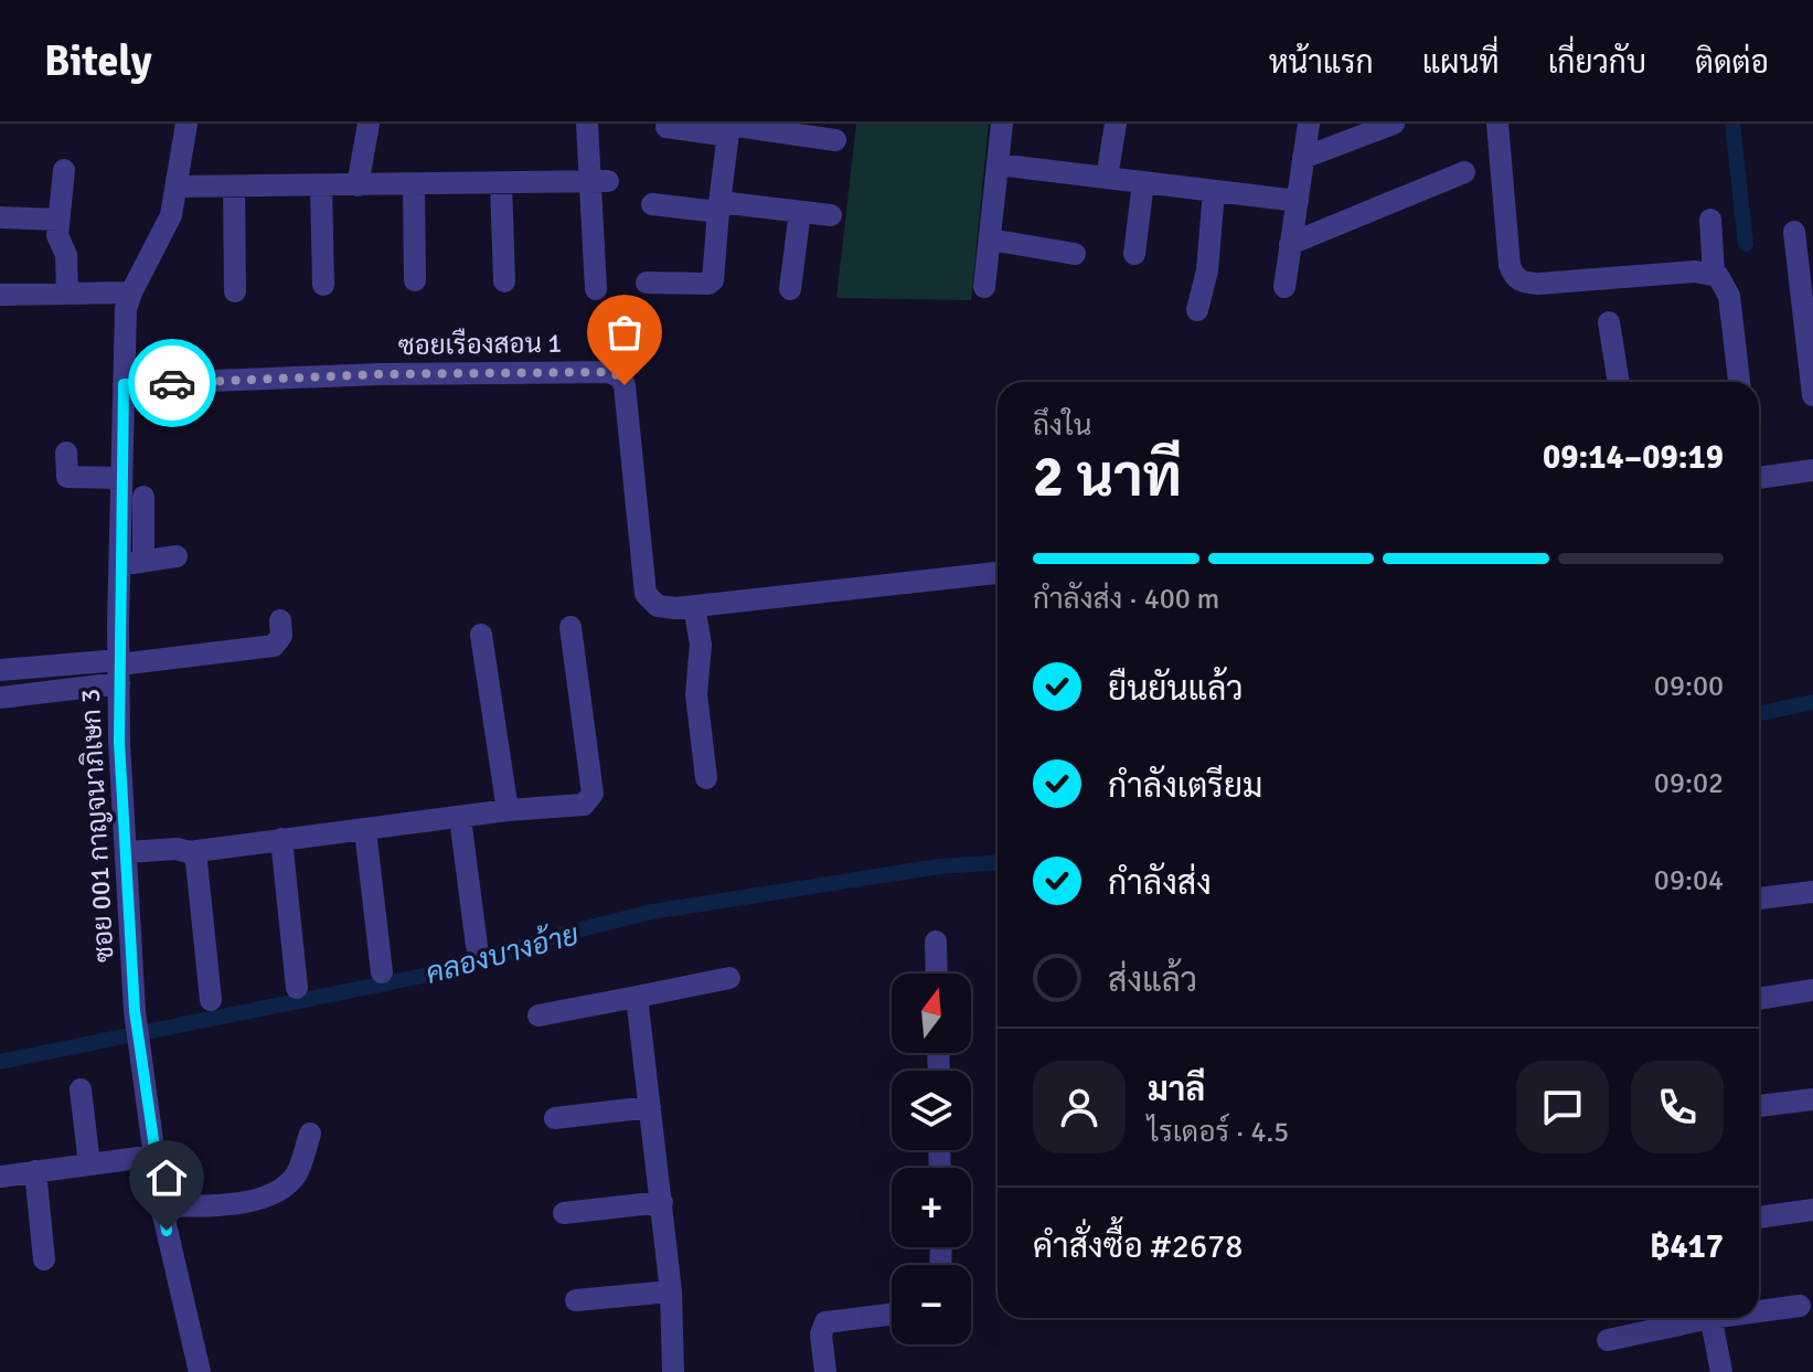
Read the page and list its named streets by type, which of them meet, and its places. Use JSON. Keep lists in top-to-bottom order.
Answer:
{
  "streets": {
    "street": ["ซอยเรืองสอน 1", "ซอย 001 กาญจนาภิเษก 3"]
  },
  "crossings": [
    ["ซอยเรืองสอน 1", "ซอย 001 กาญจนาภิเษก 3"]
  ],
  "water": ["คลองบางอ้าย"],
  "north": "top",
  "page": {
    "header": "Bitely",
    "nav": [
      "หน้าแรก",
      "แผนที่",
      "เกี่ยวกับ",
      "ติดต่อ"
    ],
    "heading": ["2 นาที", "ถึงใน", "09:14–09:19"],
    "panel": [
      "มาลี",
      "ไรเดอร์ · 4.5",
      "คำสั่งซื้อ #2678",
      "฿417"
    ],
    "bar": "กำลังส่ง · 400 m",
    "list": [
      ["ยืนยันแล้ว", "09:00"],
      ["กำลังเตรียม", "09:02"],
      ["กำลังส่ง", "09:04"],
      "ส่งแล้ว"
    ],
    "map_buttons": ["+", "−"]
  }
}
